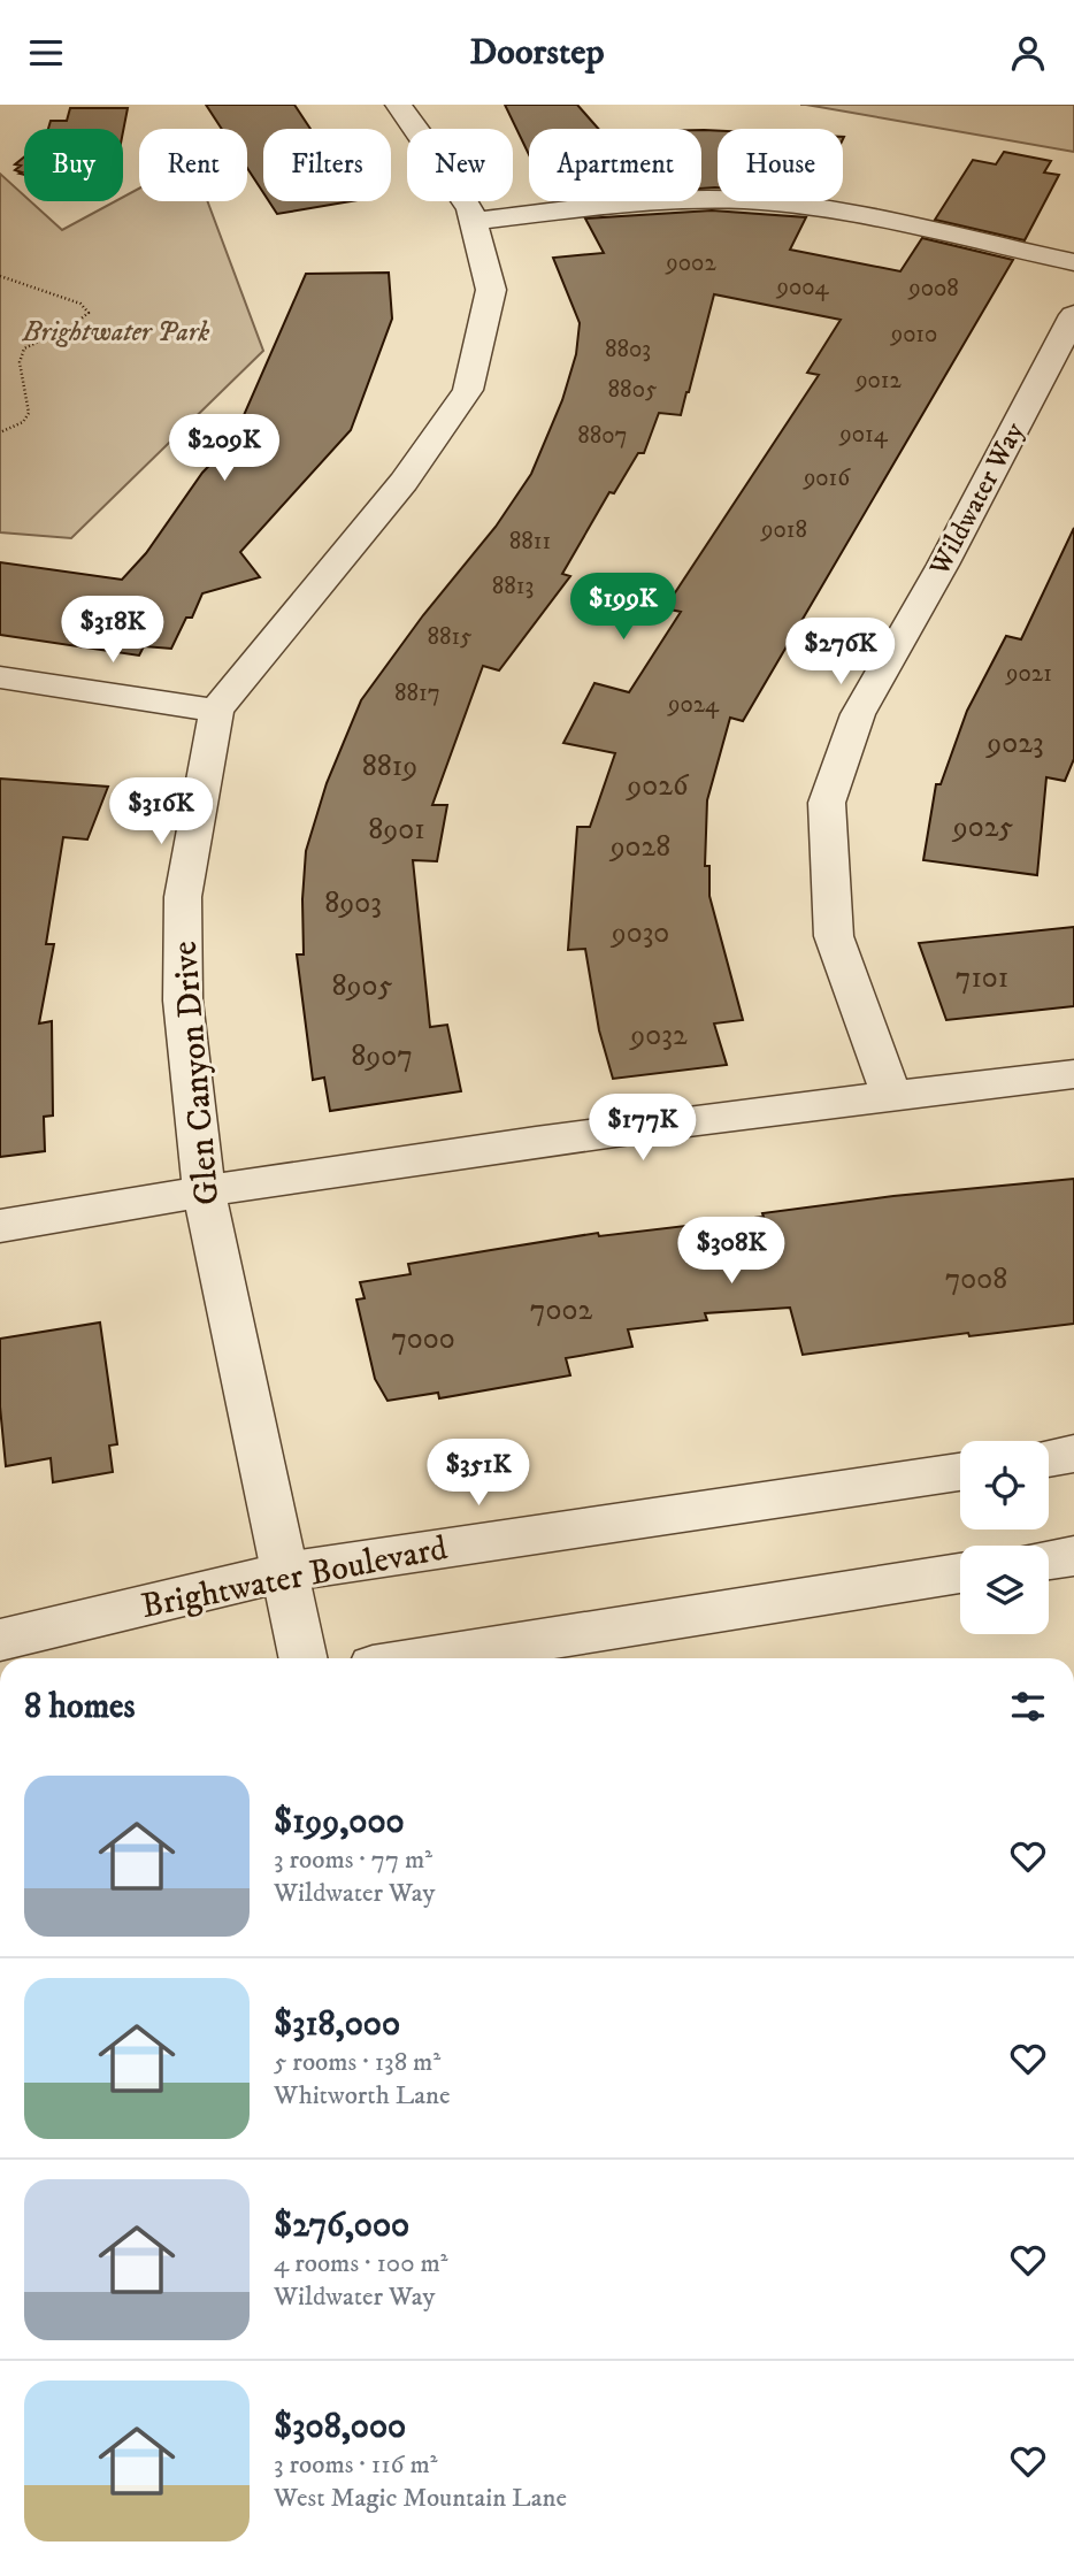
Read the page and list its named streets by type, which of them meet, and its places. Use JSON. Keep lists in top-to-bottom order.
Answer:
{
  "streets": {
    "street": ["Wildwater Way", "Glen Canyon Drive", "Brightwater Boulevard"]
  },
  "crossings": [
    ["Glen Canyon Drive", "Brightwater Boulevard"]
  ],
  "parks": ["Brightwater Park"],
  "house_numbers": [
    "9002",
    "9004",
    "9008",
    "9010",
    "8803",
    "9012",
    "8805",
    "9014",
    "8807",
    "9016",
    "9018",
    "8811",
    "8813",
    "8815",
    "9021",
    "8817",
    "9024",
    "9023",
    "8819",
    "9026",
    "9025",
    "8901",
    "9028",
    "8903",
    "9030",
    "7101",
    "8905",
    "9032",
    "8907",
    "7008",
    "7002",
    "7000"
  ],
  "page": {
    "header": "Doorstep",
    "chip": [
      "Buy",
      "Rent",
      "Filters",
      "New",
      "Apartment",
      "House"
    ],
    "price": [
      "$209K",
      "$199K",
      "$318K",
      "$276K",
      "$316K",
      "$177K",
      "$308K",
      "$351K"
    ],
    "heading": "8 homes",
    "list": [
      {
        "name": "$199,000",
        "note": "3 rooms · 77 m² · Wildwater Way"
      },
      {
        "name": "$318,000",
        "note": "5 rooms · 138 m² · Whitworth Lane"
      },
      {
        "name": "$276,000",
        "note": "4 rooms · 100 m² · Wildwater Way"
      },
      {
        "name": "$308,000",
        "note": "3 rooms · 116 m² · West Magic Mountain Lane"
      }
    ]
  }
}
